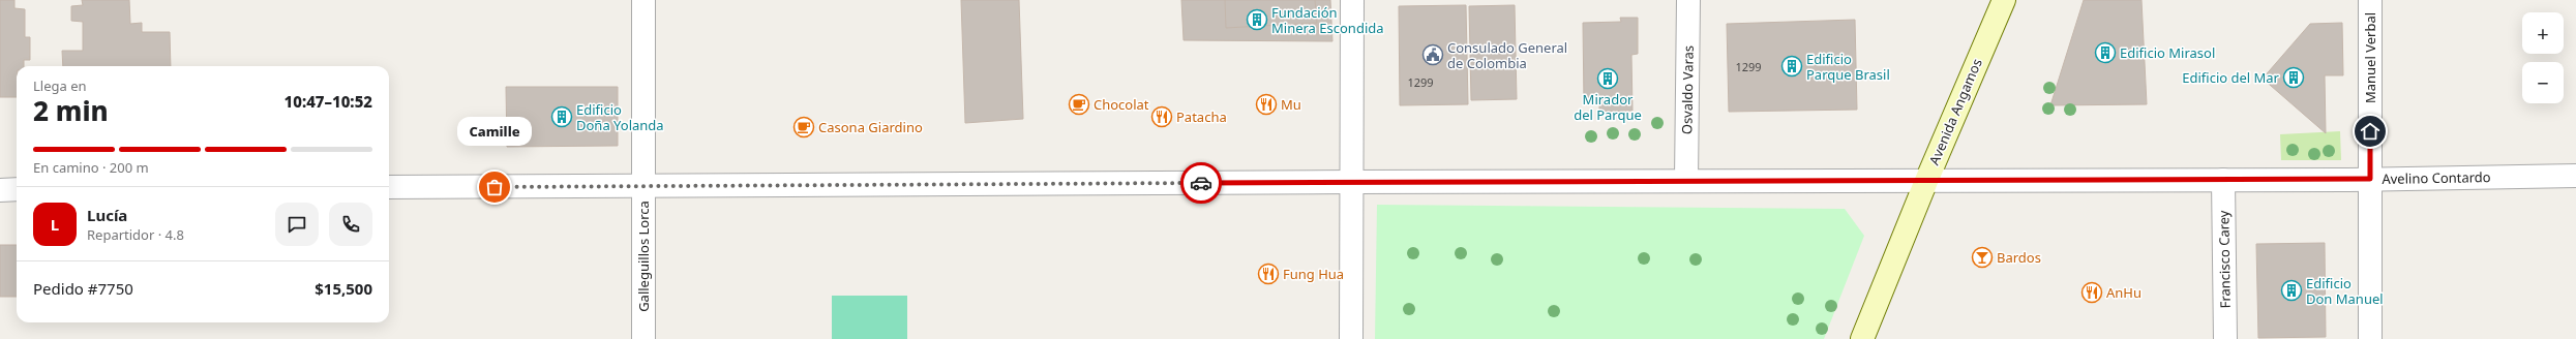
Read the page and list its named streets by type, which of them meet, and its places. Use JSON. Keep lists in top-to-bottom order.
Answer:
{
  "streets": {
    "main road": ["Avenida Angamos"],
    "street": [
      "Manuel Verbal",
      "Osvaldo Varas",
      "Avelino Contardo",
      "Galleguillos Lorca",
      "Francisco Carey"
    ]
  },
  "crossings": [
    ["Manuel Verbal", "Avelino Contardo"],
    ["Osvaldo Varas", "Avelino Contardo"],
    ["Avenida Angamos", "Avelino Contardo"],
    ["Avelino Contardo", "Galleguillos Lorca"],
    ["Avelino Contardo", "Francisco Carey"]
  ],
  "places": {
    "building": [
      "Fundación Minera Escondida",
      "Edificio Mirasol",
      "Edificio Parque Brasil",
      "Edificio del Mar",
      "Mirador del Parque",
      "Edificio Doña Yolanda",
      "Edificio Don Manuel"
    ],
    "public building": ["Consulado General de Colombia"],
    "cafe": ["Chocolat", "Casona Giardino"],
    "restaurant": [
      "Mu",
      "Patacha",
      "Fung Hua",
      "AnHu"
    ],
    "other": ["Camille"],
    "bar": ["Bardos"]
  },
  "house_numbers": ["1299", "1299"],
  "page": {
    "map_buttons": ["+", "−"],
    "heading": ["2 min", "Llega en", "10:47–10:52"],
    "panel": [
      "Lucía",
      "Repartidor · 4.8",
      "Pedido #7750",
      "$15,500"
    ],
    "bubble": "Camille",
    "bar": "En camino · 200 m",
    "round": "L"
  }
}
